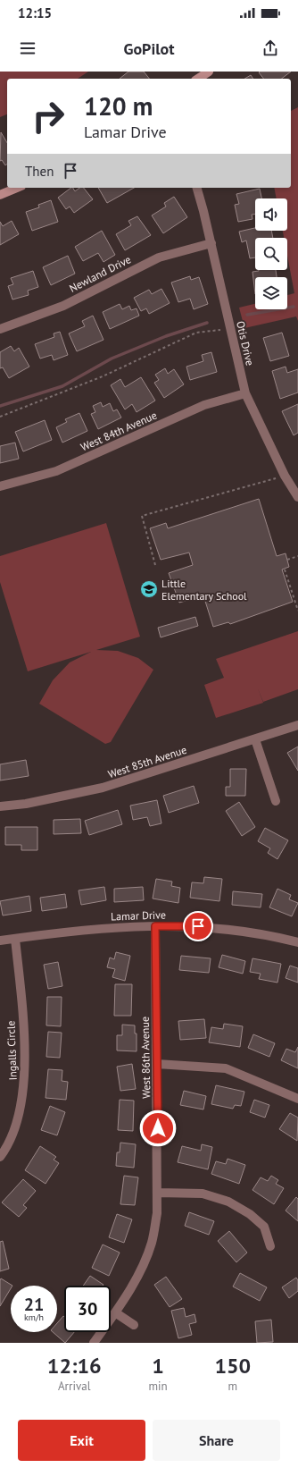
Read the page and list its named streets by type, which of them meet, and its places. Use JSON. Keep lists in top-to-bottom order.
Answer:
{
  "streets": {
    "street": [
      "Newland Drive",
      "Otis Drive",
      "West 84th Avenue",
      "West 85th Avenue",
      "Lamar Drive",
      "Ingalls Circle",
      "West 86th Avenue"
    ]
  },
  "crossings": [
    ["Newland Drive", "Otis Drive"],
    ["Otis Drive", "West 84th Avenue"],
    ["Lamar Drive", "Ingalls Circle"],
    ["Lamar Drive", "West 86th Avenue"]
  ],
  "places": {
    "school or university": ["Little Elementary School"]
  },
  "page": {
    "status": "12:15",
    "header": "GoPilot",
    "turn": ["120 m", "Lamar Drive"],
    "then": "Then",
    "speed": "21 km/h",
    "limit": "30",
    "eta": [
      "12:16",
      "Arrival",
      "1",
      "min",
      "150",
      "m"
    ],
    "buttons": ["Exit", "Share"]
  }
}
